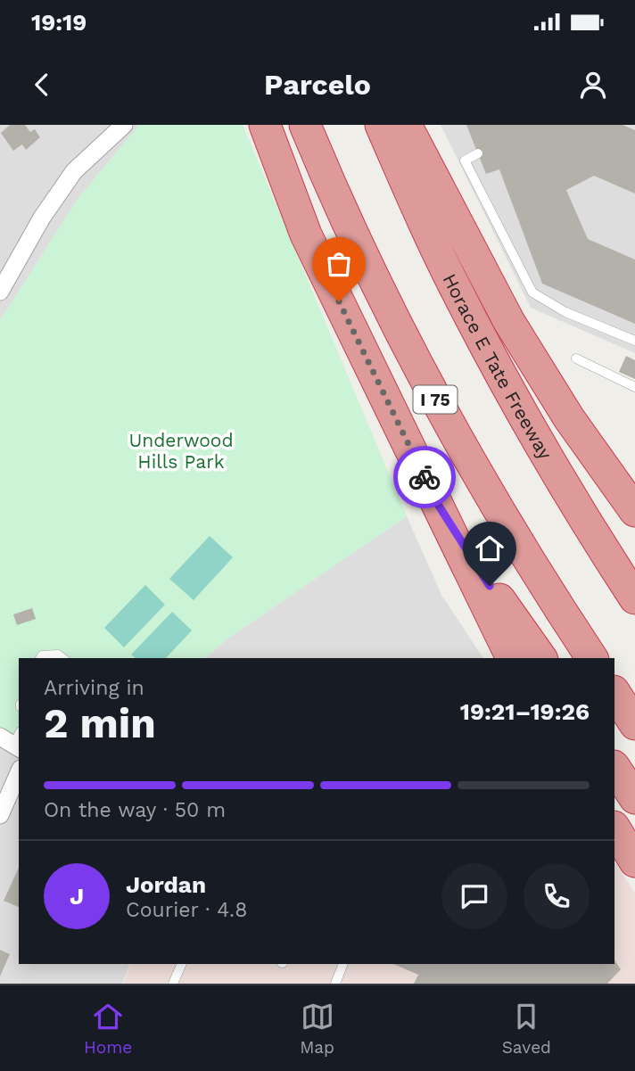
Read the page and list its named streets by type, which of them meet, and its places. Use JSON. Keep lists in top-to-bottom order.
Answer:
{
  "streets": {
    "highway": ["Horace E Tate Freeway", "I 75"]
  },
  "parks": ["Underwood Hills Park"],
  "page": {
    "status": "19:19",
    "header": "Parcelo",
    "heading": ["2 min", "Arriving in", "19:21–19:26"],
    "panel": ["Jordan", "Courier · 4.8"],
    "bar": "On the way · 50 m",
    "round": "J",
    "tabs": ["Home", "Map", "Saved"]
  }
}
